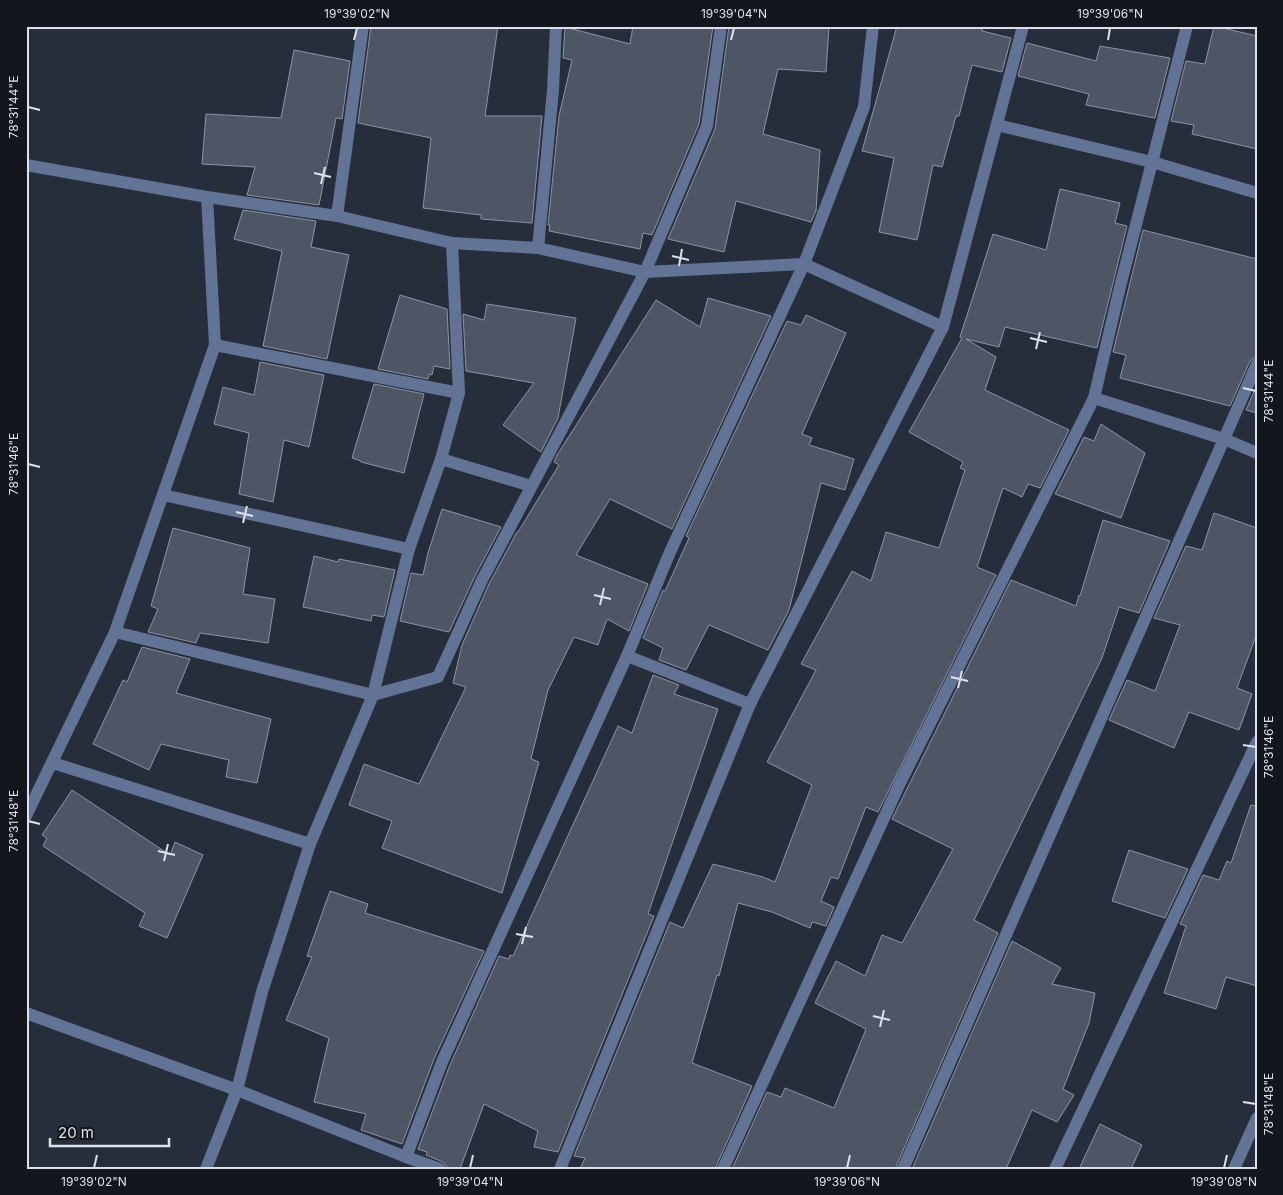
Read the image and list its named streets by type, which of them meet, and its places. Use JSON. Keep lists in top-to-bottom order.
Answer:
{
  "scale_bar": "20 m",
  "coordinates": [
    "19°39'02\"N",
    "19°39'04\"N",
    "19°39'06\"N",
    "78°31'44\"E",
    "78°31'46\"E",
    "78°31'48\"E",
    "19°39'08\"N"
  ]
}
